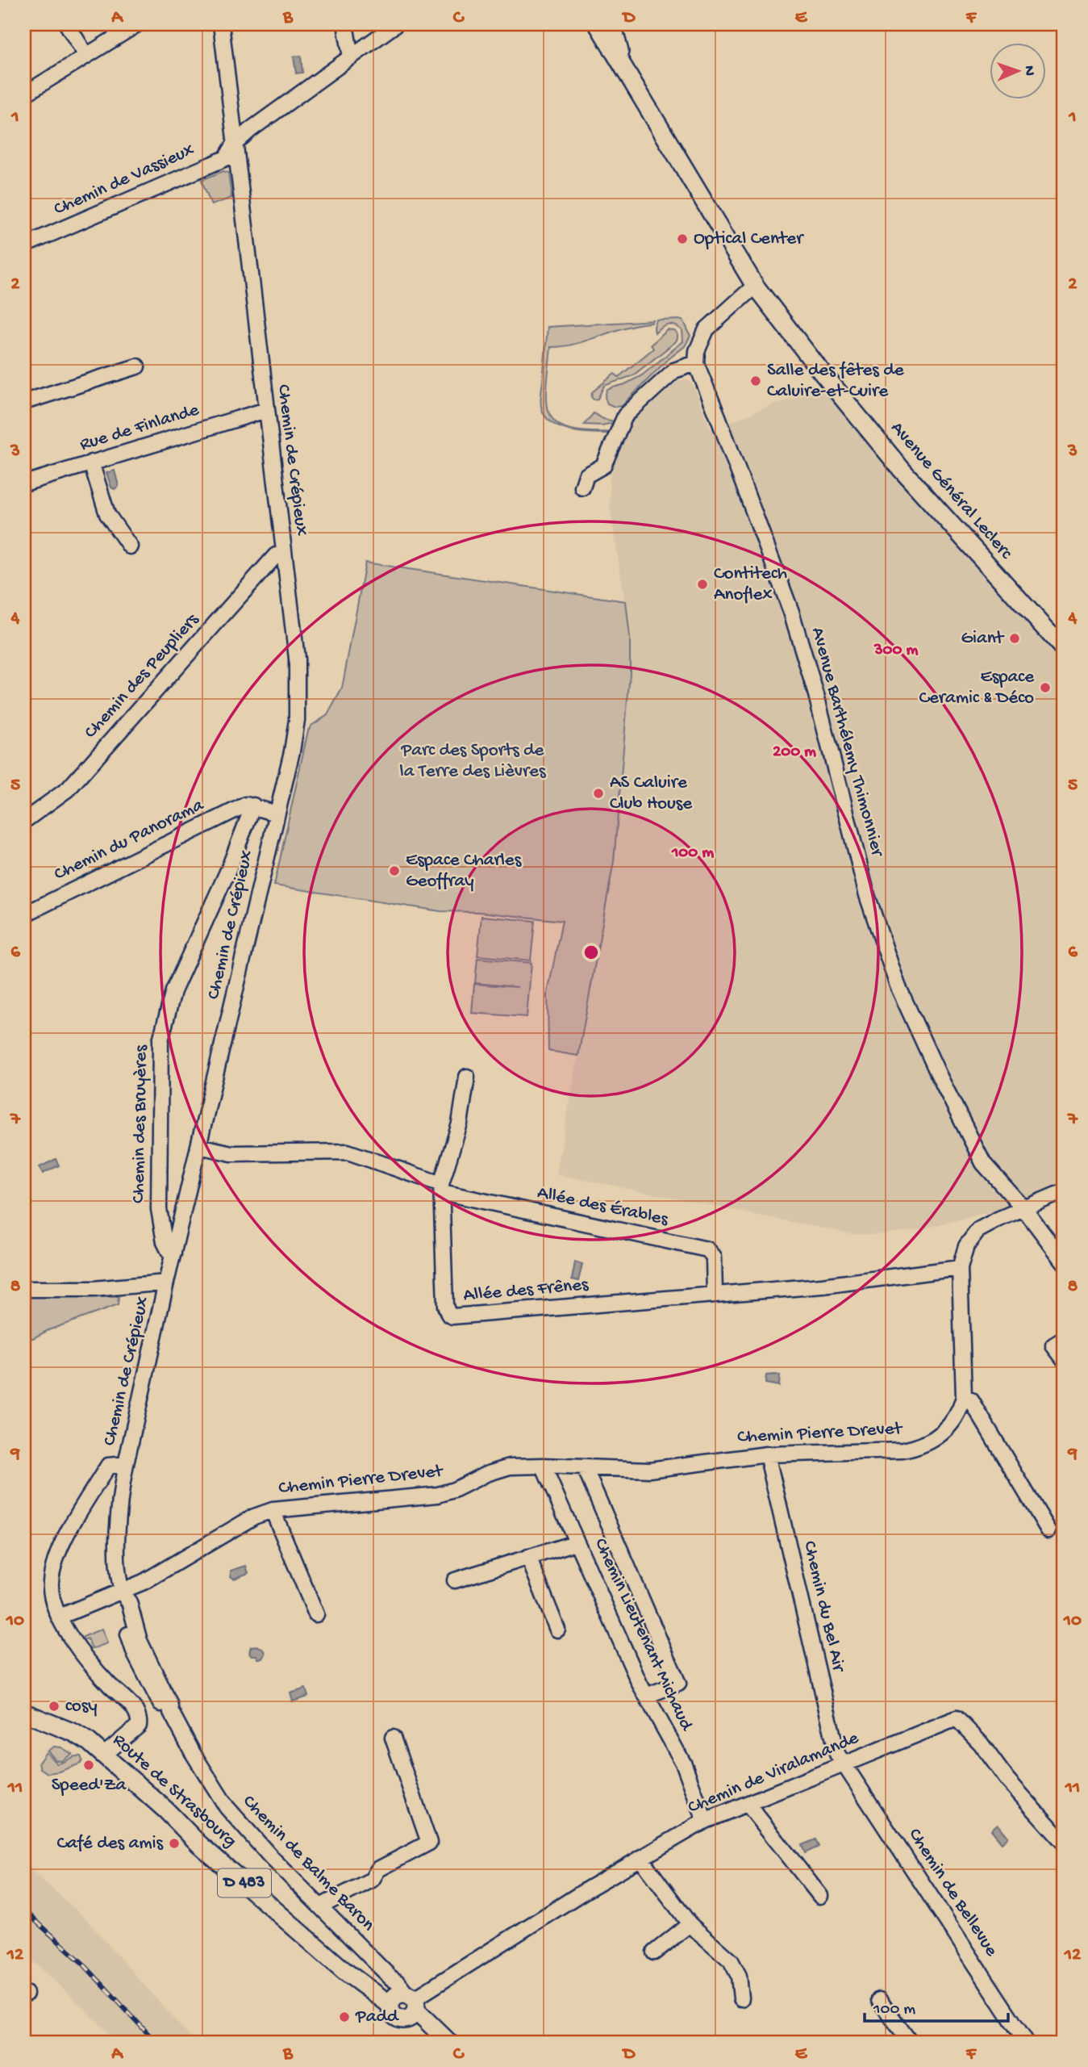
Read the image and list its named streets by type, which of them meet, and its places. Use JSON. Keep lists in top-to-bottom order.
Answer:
{
  "streets": {
    "main road": ["Avenue Général Leclerc", "Route de Strasbourg", "D 483"],
    "street": [
      "Chemin de Vassieux",
      "Rue de Finlande",
      "Chemin de Crépieux",
      "Chemin des Peupliers",
      "Avenue Barthélemy Thimonnier",
      "Chemin du Panorama",
      "Chemin des Bruyères",
      "Allée des Érables",
      "Allée des Frênes",
      "Chemin Pierre Drevet",
      "Chemin du Bel Air",
      "Chemin Lieutenant Michaud",
      "Chemin de Viralamande",
      "Chemin de Balme Baron",
      "Chemin de Bellevue"
    ]
  },
  "crossings": [
    ["Chemin de Vassieux", "Chemin de Crépieux"],
    ["Rue de Finlande", "Chemin de Crépieux"],
    ["Chemin de Crépieux", "Chemin des Peupliers"],
    ["Chemin de Crépieux", "Chemin des Bruyères"],
    ["Chemin de Crépieux", "Chemin Pierre Drevet"],
    ["Chemin de Crépieux", "Route de Strasbourg"],
    ["Chemin de Crépieux", "Chemin de Balme Baron"],
    ["Avenue Barthélemy Thimonnier", "Chemin Pierre Drevet"],
    ["Chemin du Panorama", "Chemin des Bruyères"],
    ["Allée des Érables", "Allée des Frênes"],
    ["Allée des Frênes", "Chemin Pierre Drevet"],
    ["Chemin Pierre Drevet", "Chemin du Bel Air"],
    ["Chemin Pierre Drevet", "Chemin Lieutenant Michaud"],
    ["Chemin Pierre Drevet", "Chemin de Balme Baron"],
    ["Chemin du Bel Air", "Chemin de Viralamande"],
    ["Chemin du Bel Air", "Chemin de Bellevue"],
    ["Chemin Lieutenant Michaud", "Chemin de Viralamande"],
    ["Chemin de Viralamande", "Route de Strasbourg"],
    ["Chemin de Viralamande", "Chemin de Balme Baron"],
    ["Chemin de Viralamande", "D 483"],
    ["Chemin de Viralamande", "Chemin de Bellevue"],
    ["Route de Strasbourg", "Chemin de Balme Baron"],
    ["Route de Strasbourg", "D 483"],
    ["Chemin de Balme Baron", "D 483"]
  ],
  "parks": ["Parc des Sports de la Terre des Lièvres"],
  "places": [
    "Optical Center",
    "Salle des fêtes de Caluire-et-Cuire",
    "Contitech Anoflex",
    "Giant",
    "Espace Ceramic & Déco",
    "AS Caluire Club House",
    "Espace Charles Geoffray",
    "cosy",
    "Speed'Za",
    "Café des amis",
    "Padd"
  ],
  "scale_bar": "100 m",
  "north": "right",
  "grid": {
    "columns": [
      "A",
      "B",
      "C",
      "D",
      "E",
      "F"
    ],
    "rows": [
      "1",
      "2",
      "3",
      "4",
      "5",
      "6",
      "7",
      "8",
      "9",
      "10",
      "11",
      "12"
    ]
  },
  "rings": ["300 m", "200 m", "100 m"]
}
